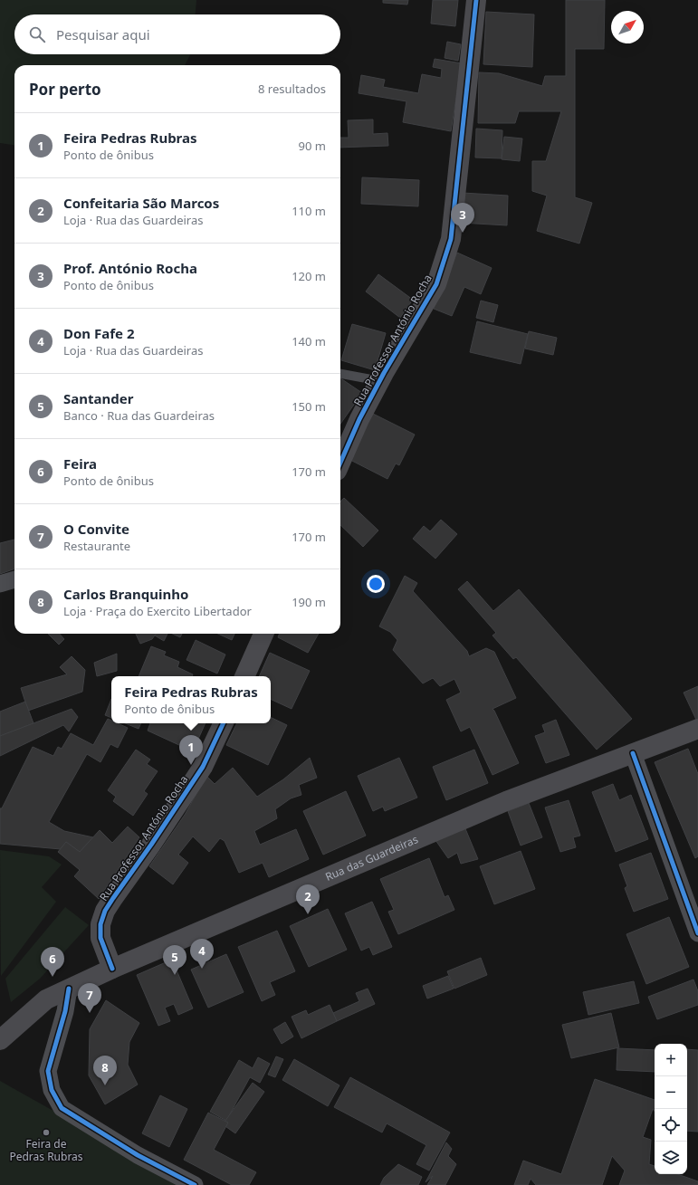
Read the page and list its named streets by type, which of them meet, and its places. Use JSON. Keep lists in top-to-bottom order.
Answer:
{
  "streets": {
    "street": ["Rua Professor António Rocha", "Rua das Guardeiras"]
  },
  "crossings": [
    ["Rua Professor António Rocha", "Rua das Guardeiras"]
  ],
  "places": ["Feira de Pedras Rubras"],
  "north": "top right",
  "page": {
    "search": "Pesquisar aqui",
    "heading": ["Por perto", "8 resultados"],
    "list": [
      {
        "mark": "1",
        "name": "Feira Pedras Rubras",
        "note": "Ponto de ônibus",
        "value": "90 m"
      },
      {
        "mark": "2",
        "name": "Confeitaria São Marcos",
        "note": "Loja · Rua das Guardeiras",
        "value": "110 m"
      },
      {
        "mark": "3",
        "name": "Prof. António Rocha",
        "note": "Ponto de ônibus",
        "value": "120 m"
      },
      {
        "mark": "4",
        "name": "Don Fafe 2",
        "note": "Loja · Rua das Guardeiras",
        "value": "140 m"
      },
      {
        "mark": "5",
        "name": "Santander",
        "note": "Banco · Rua das Guardeiras",
        "value": "150 m"
      },
      {
        "mark": "6",
        "name": "Feira",
        "note": "Ponto de ônibus",
        "value": "170 m"
      },
      {
        "mark": "7",
        "name": "O Convite",
        "note": "Restaurante",
        "value": "170 m"
      },
      {
        "mark": "8",
        "name": "Carlos Branquinho",
        "note": "Loja · Praça do Exercito Libertador",
        "value": "190 m"
      }
    ],
    "pins": [
      "3",
      "1",
      "2",
      "4",
      "5",
      "6",
      "7",
      "8"
    ],
    "popup": ["Feira Pedras Rubras", "Ponto de ônibus"],
    "map_buttons": ["+", "−"]
  }
}
